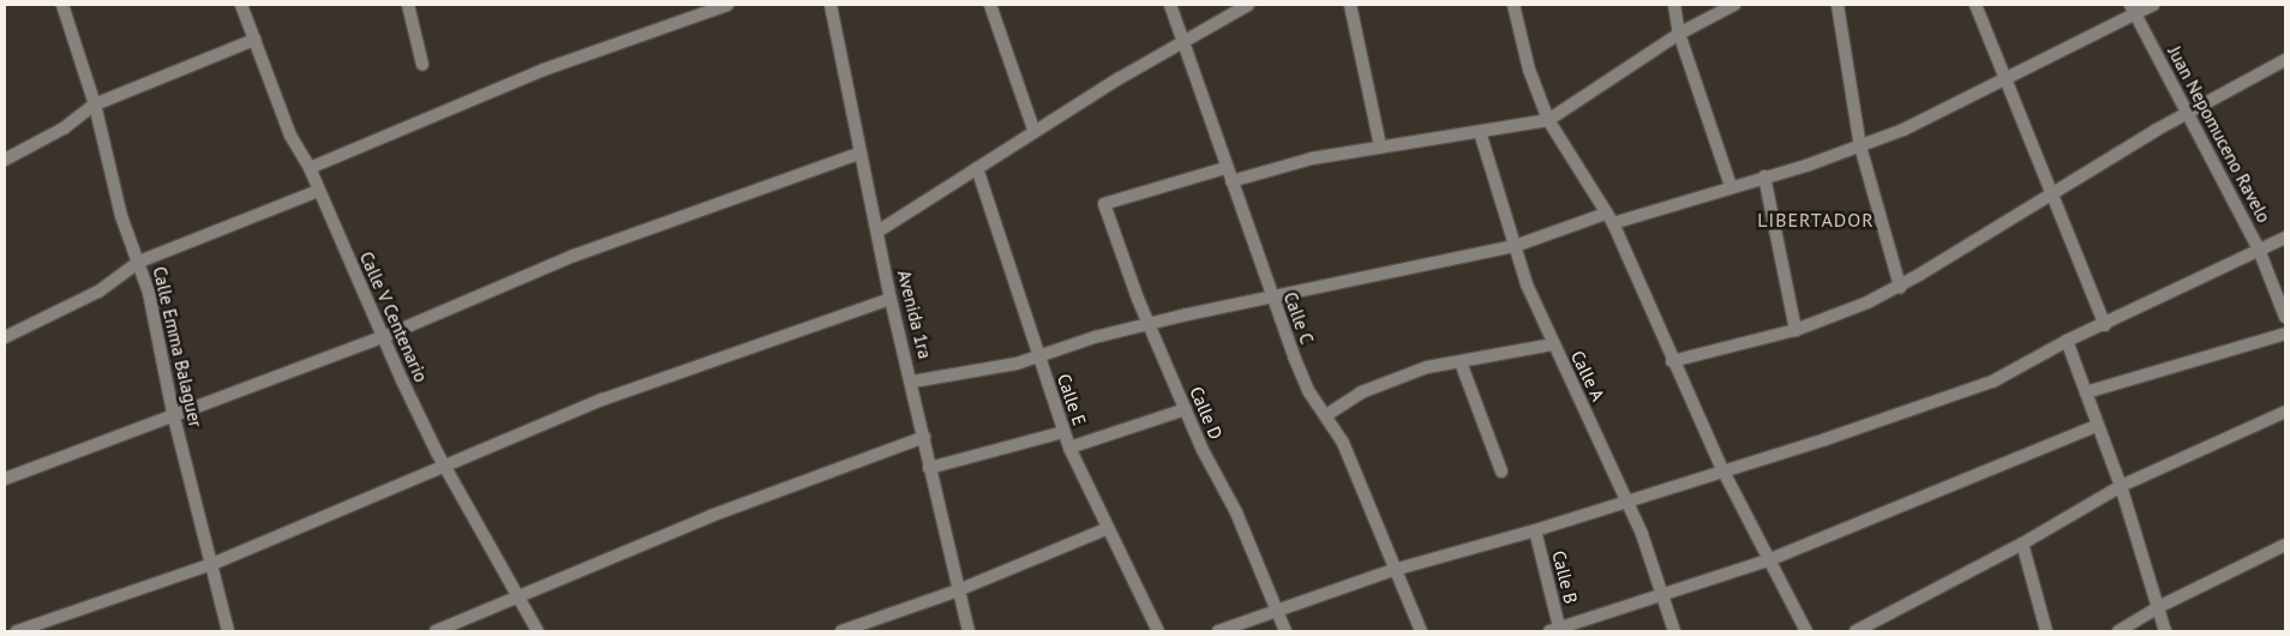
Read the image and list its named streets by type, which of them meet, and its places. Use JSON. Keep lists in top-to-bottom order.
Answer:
{
  "streets": {
    "street": [
      "Juan Nepomuceno Ravelo",
      "Avenida 1ra",
      "Calle V Centenario",
      "Calle C",
      "Calle Emma Balaguer",
      "Calle A",
      "Calle E",
      "Calle D",
      "Calle B"
    ]
  },
  "crossings": [
    ["Calle C", "Calle D"]
  ],
  "districts": ["LIBERTADOR"]
}
